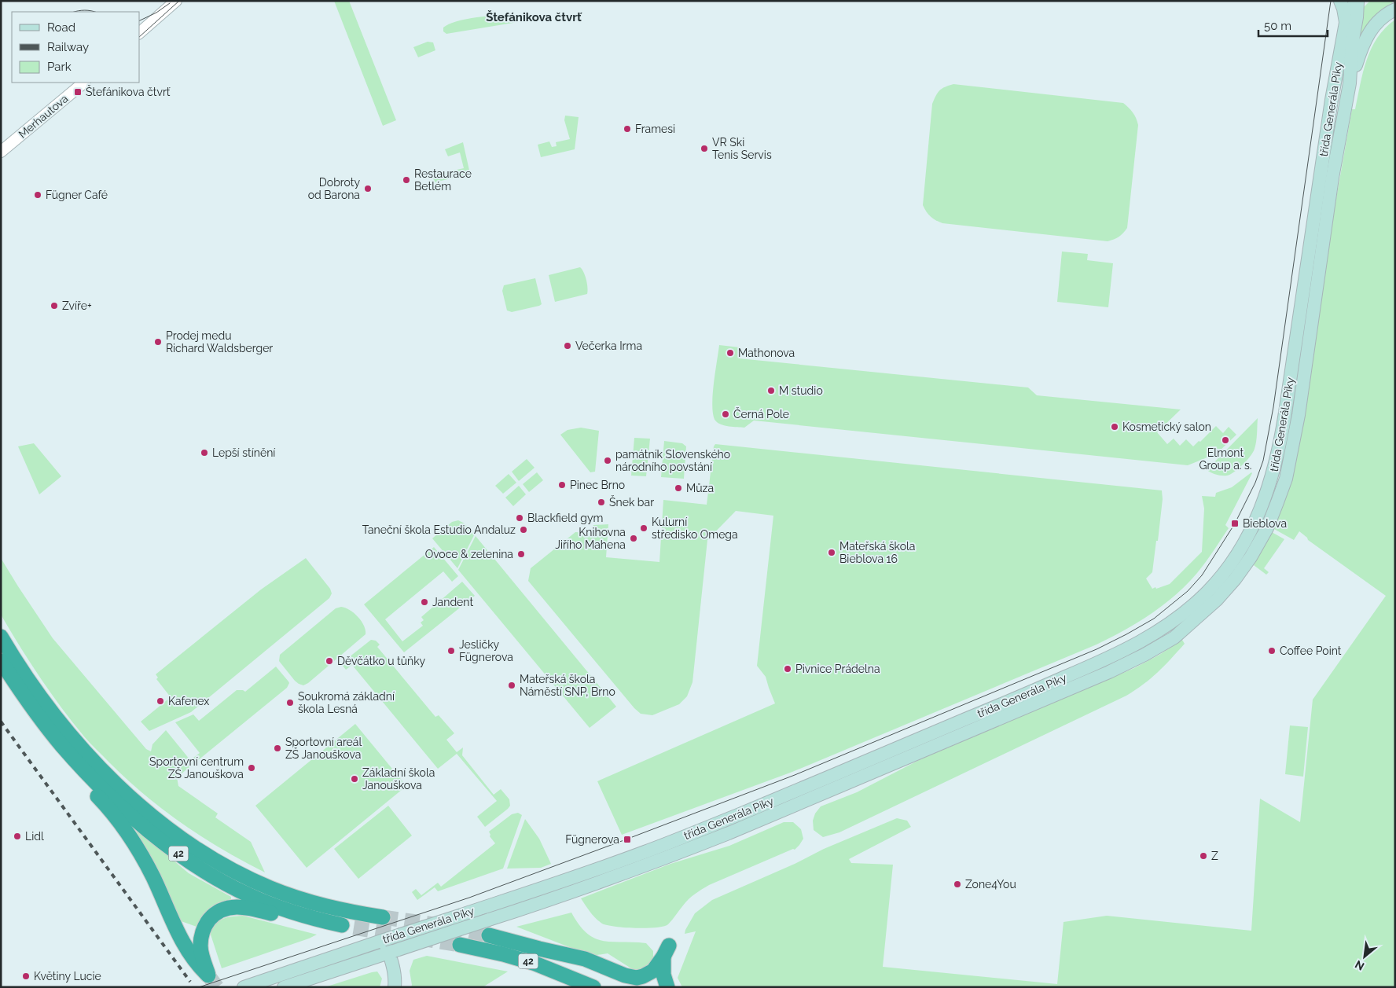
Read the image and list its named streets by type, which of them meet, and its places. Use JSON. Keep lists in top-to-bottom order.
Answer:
{
  "streets": {
    "highway": ["42"],
    "main road": ["třída Generála Píky"],
    "street": ["Merhautova"]
  },
  "districts": ["Štefánikova čtvrť"],
  "places": {
    "transit": ["Štefánikova čtvrť", "Bieblova", "Fügnerova"],
    "other": [
      "Framesi",
      "VR Ski Tenis Servis",
      "Restaurace Betlém",
      "Dobroty od Barona",
      "Fügner Café",
      "Zvíře+",
      "Prodej medu Richard Waldsberger",
      "Večerka Irma",
      "Mathonova",
      "M studio",
      "Černá Pole",
      "Kosmetický salon",
      "Elmont Group a. s.",
      "Lepší stínění",
      "památník Slovenského národního povstání",
      "Pinec Brno",
      "Můza",
      "Šnek bar",
      "Blackfield gym",
      "Kulurní středisko Omega",
      "Taneční škola Estudio Andaluz",
      "Knihovna Jiřího Mahena",
      "Mateřská škola Bieblova 16",
      "Ovoce & zelenina",
      "Jandent",
      "Jesličky Fügnerova",
      "Coffee Point",
      "Děvčátko u tůňky",
      "Pivnice Prádelna",
      "Mateřská škola Náměstí SNP, Brno",
      "Kafenex",
      "Soukromá základní škola Lesná",
      "Sportovní areál ZŠ Janouškova",
      "Sportovní centrum ZŠ Janouškova",
      "Základní škola Janouškova",
      "Lidl",
      "Z",
      "Zone4You",
      "Květiny Lucie"
    ]
  },
  "legend": ["Road", "Railway", "Park"],
  "scale_bar": "50 m",
  "north": "bottom left"
}
